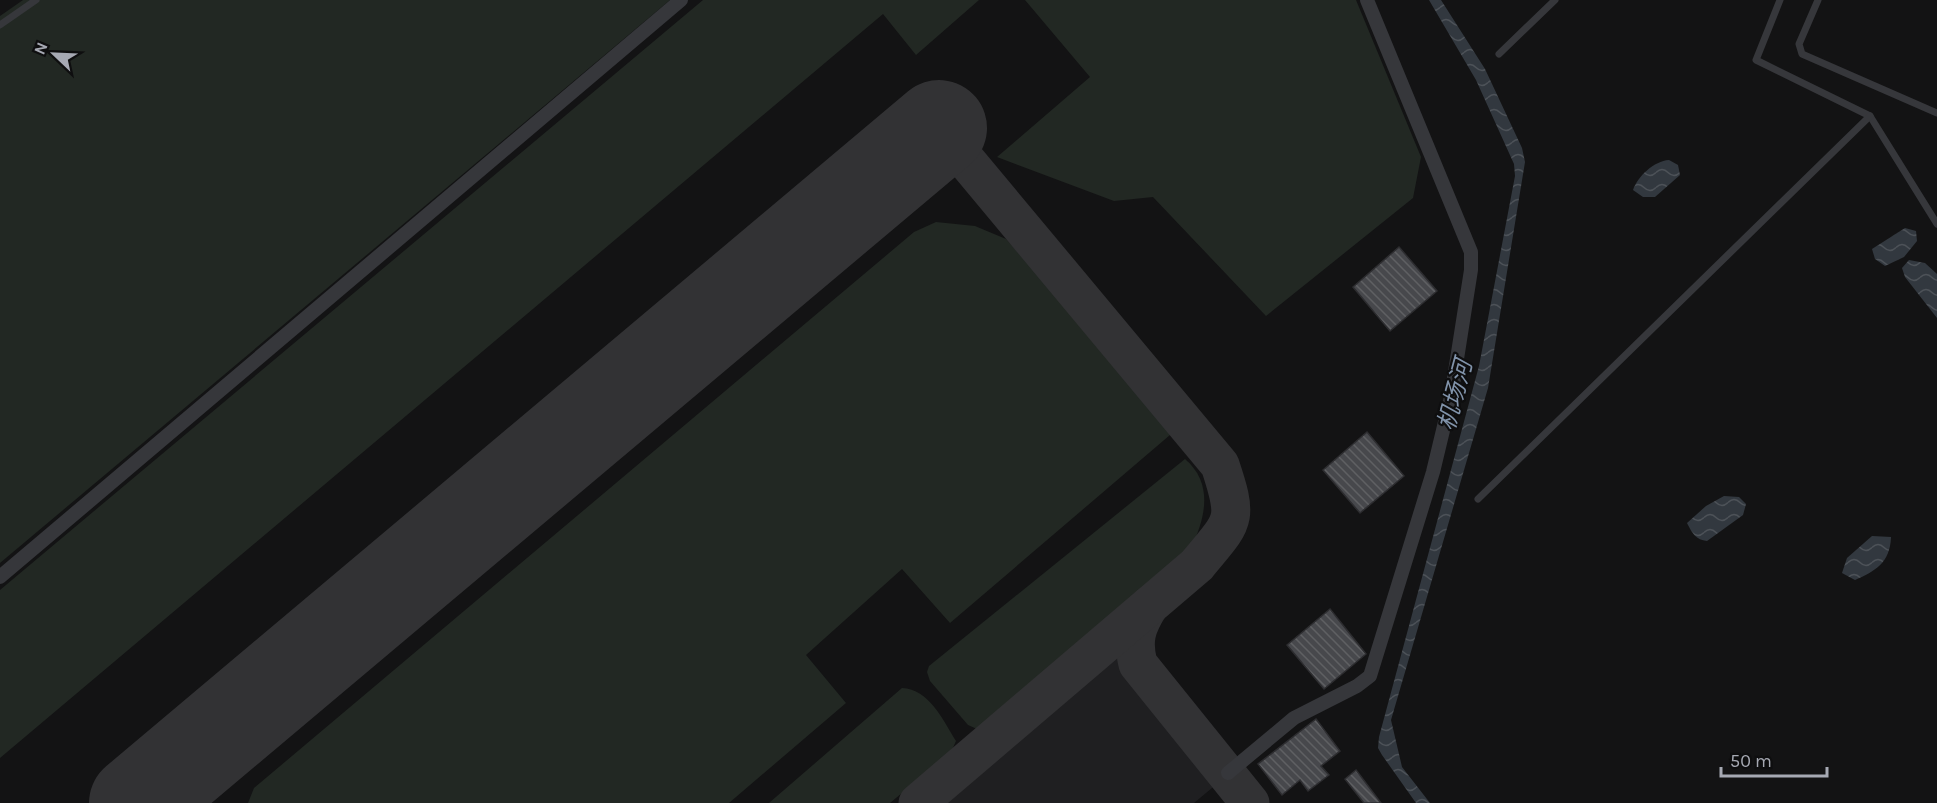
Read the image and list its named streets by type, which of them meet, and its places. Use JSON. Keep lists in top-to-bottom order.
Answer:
{
  "water": ["机场河"],
  "scale_bar": "50 m",
  "north": "top left"
}
